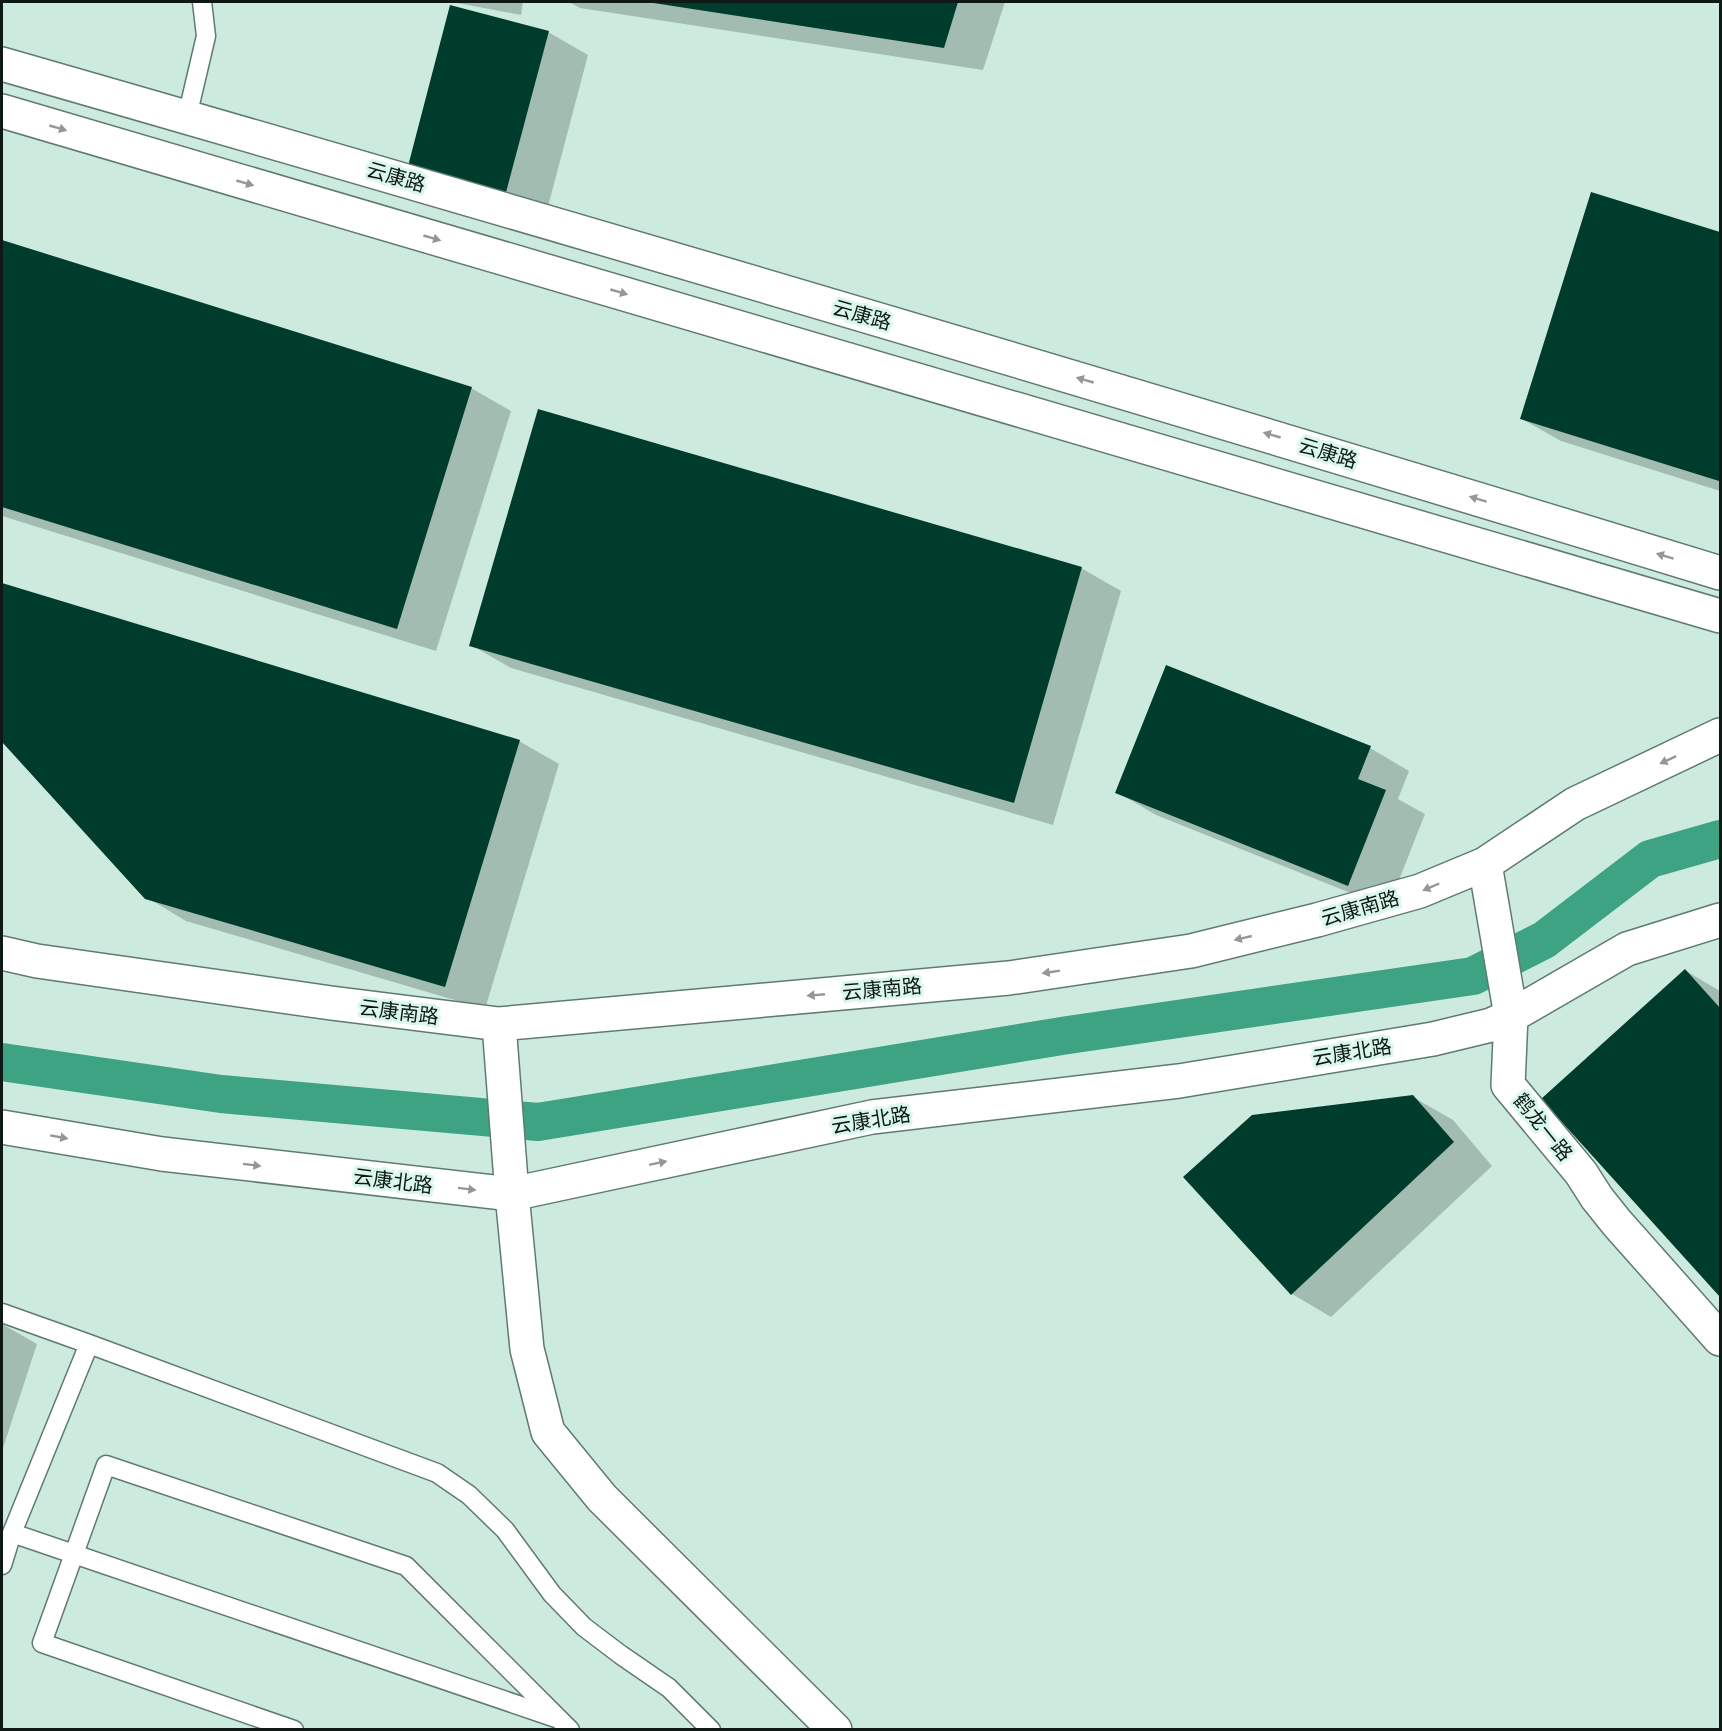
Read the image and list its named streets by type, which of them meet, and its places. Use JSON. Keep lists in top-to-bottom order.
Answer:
{
  "streets": {
    "street": [
      "云康路",
      "云康南路",
      "云康北路",
      "鹤龙一路"
    ]
  },
  "crossings": [
    ["云康南路", "鹤龙一路"],
    ["云康北路", "鹤龙一路"]
  ],
  "one_way": ["云康南路", "云康北路"]
}
